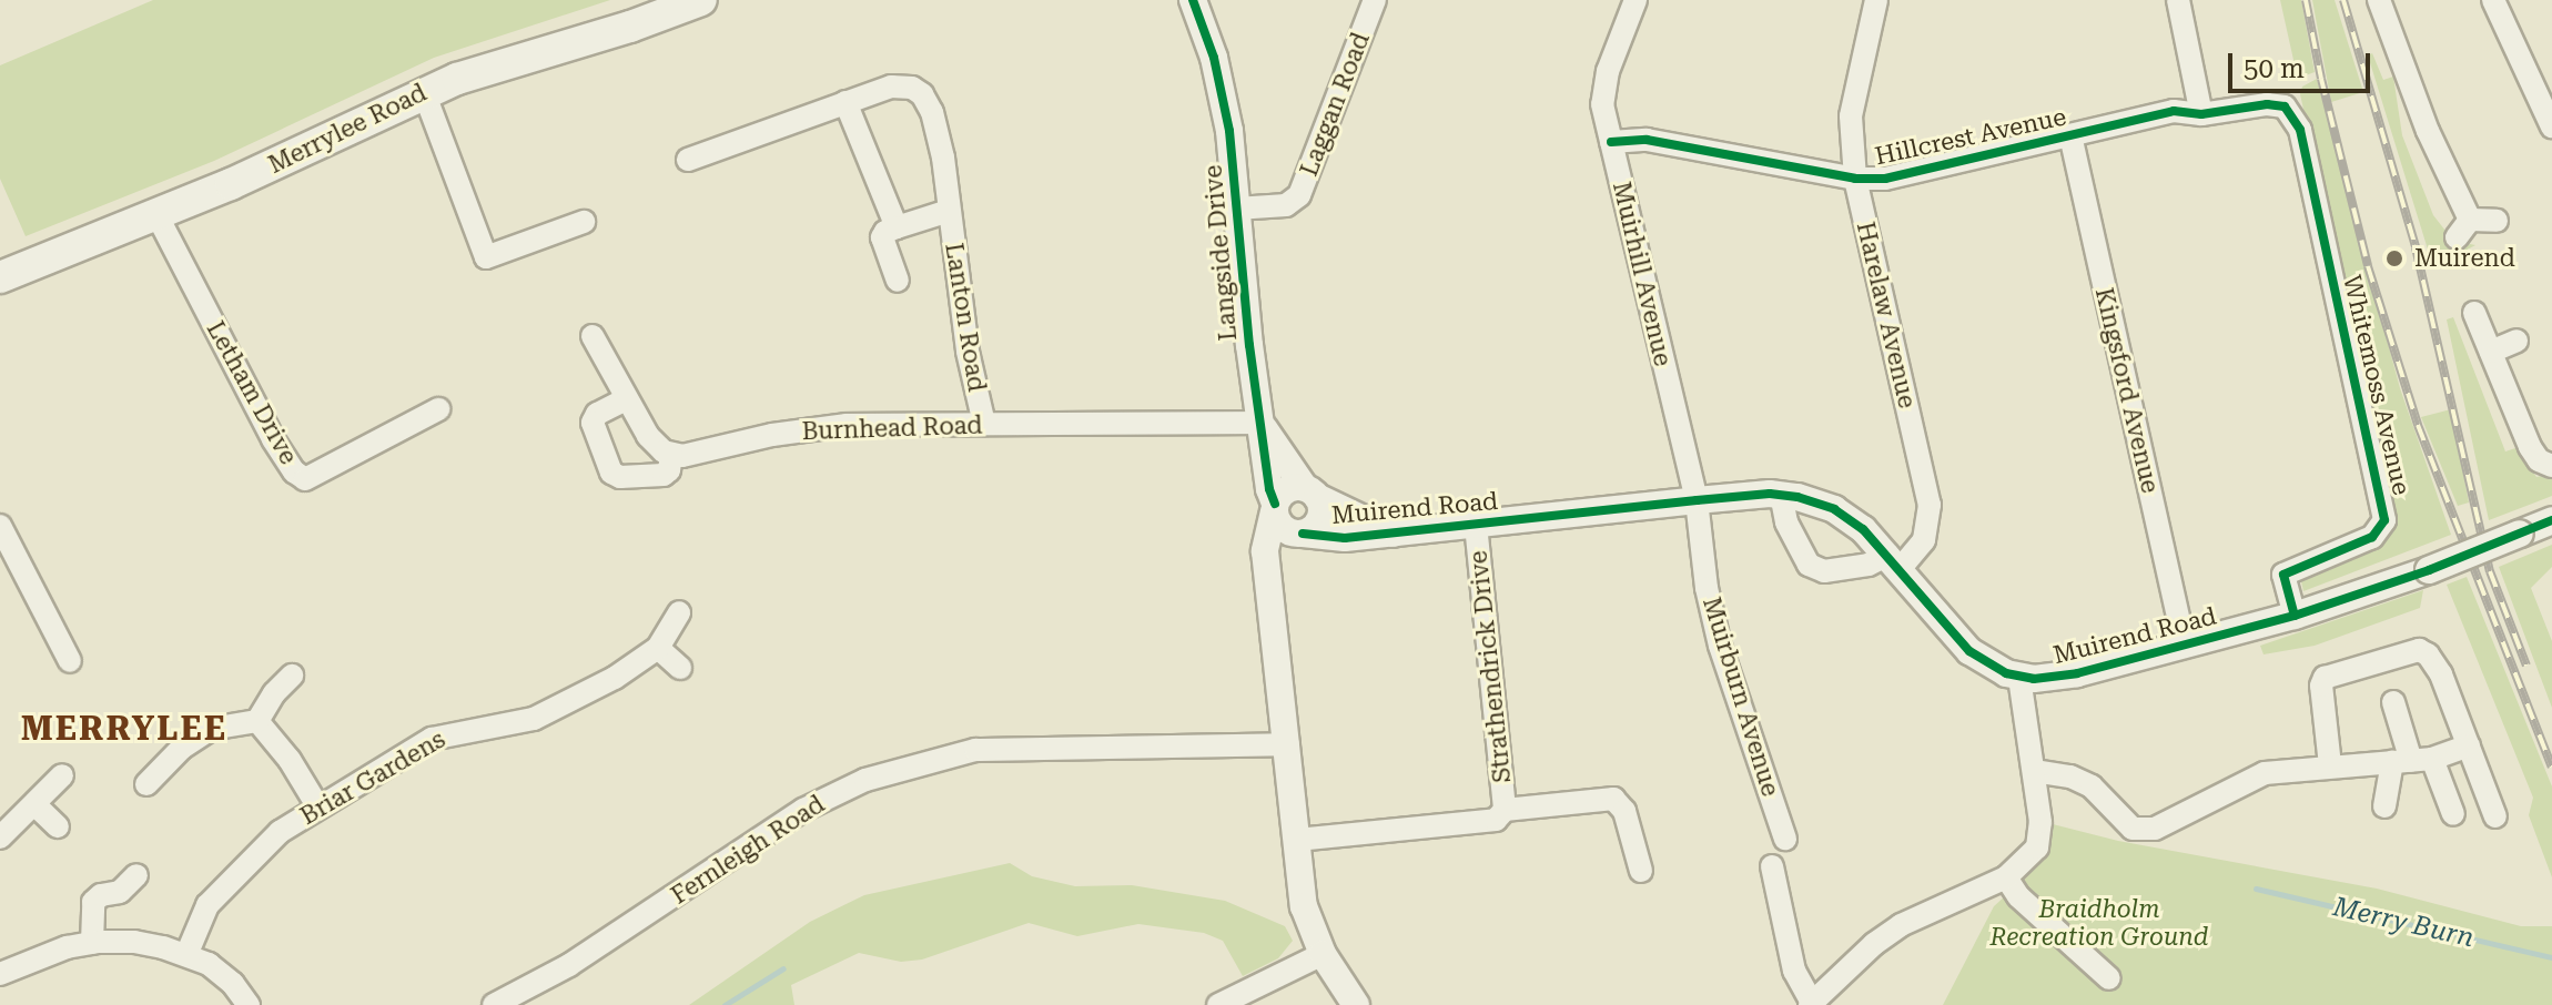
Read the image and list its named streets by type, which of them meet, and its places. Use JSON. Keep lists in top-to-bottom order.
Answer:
{
  "streets": {
    "main road": ["Merrylee Road"],
    "street": [
      "Laggan Road",
      "Hillcrest Avenue",
      "Langside Drive",
      "Muirhill Avenue",
      "Harelaw Avenue",
      "Lanton Road",
      "Whitemoss Avenue",
      "Kingsford Avenue",
      "Letham Drive",
      "Burnhead Road",
      "Muirend Road",
      "Strathendrick Drive",
      "Muirburn Avenue",
      "Briar Gardens",
      "Fernleigh Road"
    ]
  },
  "crossings": [
    ["Laggan Road", "Langside Drive"],
    ["Merrylee Road", "Letham Drive"],
    ["Hillcrest Avenue", "Muirhill Avenue"],
    ["Hillcrest Avenue", "Harelaw Avenue"],
    ["Hillcrest Avenue", "Whitemoss Avenue"],
    ["Hillcrest Avenue", "Kingsford Avenue"],
    ["Langside Drive", "Burnhead Road"],
    ["Langside Drive", "Muirend Road"],
    ["Langside Drive", "Strathendrick Drive"],
    ["Langside Drive", "Fernleigh Road"],
    ["Muirhill Avenue", "Muirend Road"],
    ["Muirhill Avenue", "Muirburn Avenue"],
    ["Harelaw Avenue", "Muirend Road"],
    ["Lanton Road", "Burnhead Road"],
    ["Whitemoss Avenue", "Muirend Road"],
    ["Kingsford Avenue", "Muirend Road"],
    ["Muirend Road", "Strathendrick Drive"],
    ["Muirend Road", "Muirburn Avenue"]
  ],
  "districts": ["MERRYLEE"],
  "water": ["Merry Burn"],
  "parks": ["Braidholm Recreation Ground"],
  "places": ["Muirend"],
  "scale_bar": "50 m"
}
